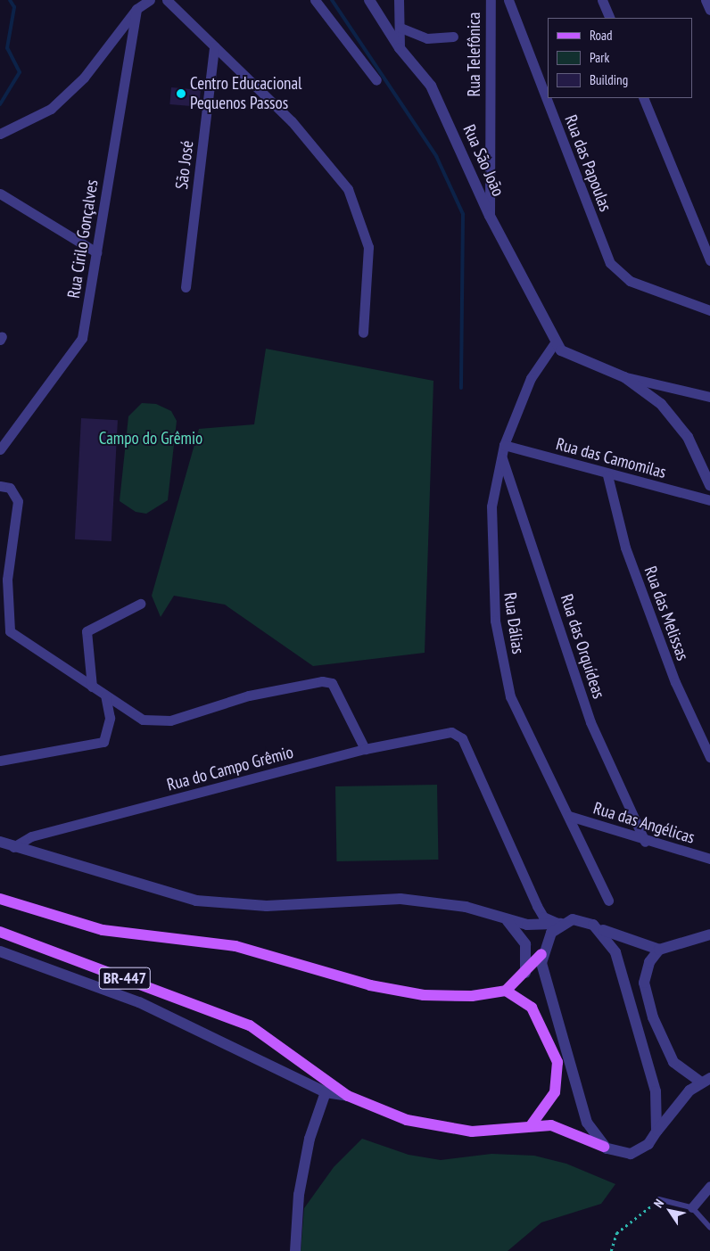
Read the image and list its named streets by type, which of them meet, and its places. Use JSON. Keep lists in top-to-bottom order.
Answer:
{
  "streets": {
    "main road": ["BR-447"],
    "street": [
      "Rua Telefônica",
      "Rua São João",
      "Rua das Papoulas",
      "São José",
      "Rua Cirilo Gonçalves",
      "Rua das Camomilas",
      "Rua das Melissas",
      "Rua Dálias",
      "Rua das Orquídeas",
      "Rua do Campo Grêmio",
      "Rua das Angélicas"
    ]
  },
  "crossings": [
    ["Rua Telefônica", "Rua São João"],
    ["Rua São João", "Rua Dálias"],
    ["Rua das Camomilas", "Rua das Melissas"],
    ["Rua das Camomilas", "Rua Dálias"],
    ["Rua Dálias", "Rua das Orquídeas"],
    ["Rua Dálias", "Rua das Angélicas"],
    ["Rua das Orquídeas", "Rua das Angélicas"]
  ],
  "parks": ["Campo do Grêmio"],
  "places": ["Centro Educacional Pequenos Passos"],
  "legend": ["Road", "Park", "Building"],
  "north": "top left"
}
